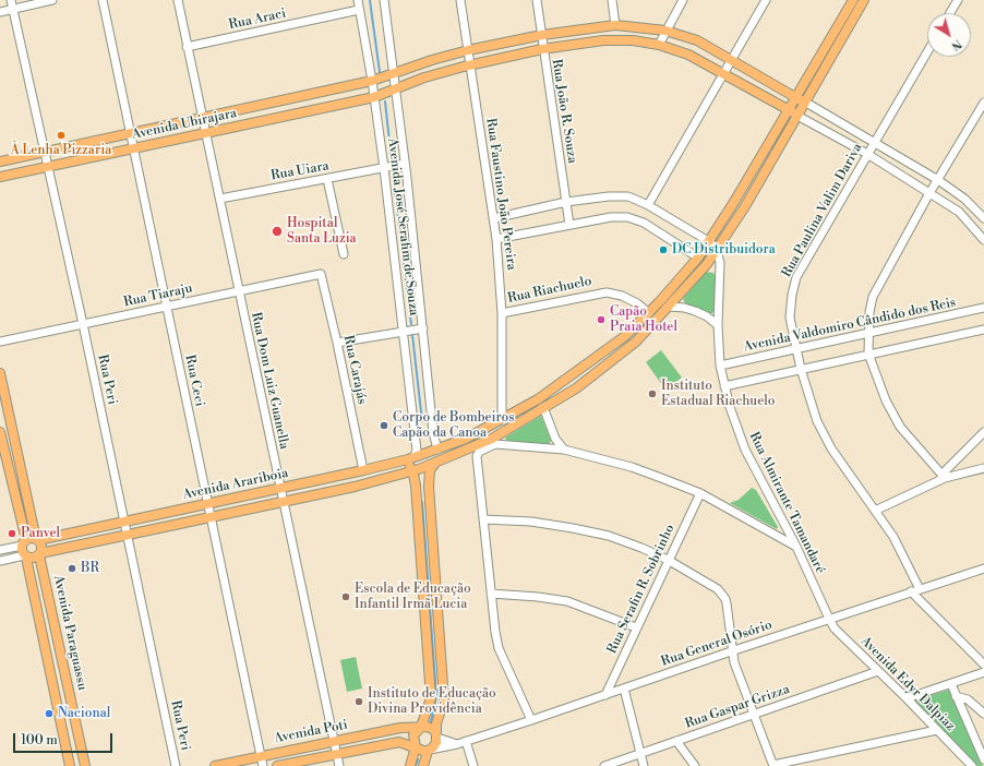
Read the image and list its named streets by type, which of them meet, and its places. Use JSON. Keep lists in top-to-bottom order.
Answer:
{
  "streets": {
    "main road": [
      "Avenida Ubirajara",
      "Avenida Arariboia",
      "Avenida Paraguassu",
      "Avenida Poti"
    ],
    "street": [
      "Rua Araci",
      "Rua João R. Souza",
      "Rua Uiara",
      "Rua Faustino João Pereira",
      "Rua Paulina Valim Dariva",
      "Avenida José Serafim de Souza",
      "Rua Riachuelo",
      "Rua Tiaraju",
      "Avenida Valdomiro Cândido dos Reis",
      "Rua Carajás",
      "Rua Peri",
      "Rua Ceci",
      "Rua Dom Luiz Guanella",
      "Rua Almirante Tamandaré",
      "Rua Serafin R. Sobrinho",
      "Rua General Osório",
      "Avenida Edyr Dalpiaz",
      "Rua Gaspar Grizza"
    ]
  },
  "crossings": [
    ["Rua Araci", "Avenida José Serafim de Souza"],
    ["Rua Araci", "Rua Dom Luiz Guanella"],
    ["Rua João R. Souza", "Avenida Ubirajara"],
    ["Avenida Ubirajara", "Rua Faustino João Pereira"],
    ["Avenida Ubirajara", "Avenida José Serafim de Souza"],
    ["Avenida Ubirajara", "Rua Peri"],
    ["Avenida Ubirajara", "Rua Ceci"],
    ["Avenida Ubirajara", "Rua Dom Luiz Guanella"],
    ["Avenida Ubirajara", "Avenida Arariboia"],
    ["Rua Uiara", "Avenida José Serafim de Souza"],
    ["Rua Uiara", "Rua Dom Luiz Guanella"],
    ["Rua Faustino João Pereira", "Rua Riachuelo"],
    ["Rua Faustino João Pereira", "Avenida Arariboia"],
    ["Rua Paulina Valim Dariva", "Avenida Valdomiro Cândido dos Reis"],
    ["Rua Paulina Valim Dariva", "Rua General Osório"],
    ["Avenida José Serafim de Souza", "Avenida Arariboia"],
    ["Rua Riachuelo", "Avenida Arariboia"],
    ["Rua Tiaraju", "Rua Carajás"],
    ["Rua Tiaraju", "Rua Peri"],
    ["Rua Tiaraju", "Rua Ceci"],
    ["Rua Tiaraju", "Rua Dom Luiz Guanella"],
    ["Avenida Valdomiro Cândido dos Reis", "Rua Almirante Tamandaré"],
    ["Rua Carajás", "Avenida Arariboia"],
    ["Rua Peri", "Avenida Arariboia"],
    ["Rua Ceci", "Avenida Arariboia"],
    ["Rua Ceci", "Avenida Poti"],
    ["Rua Dom Luiz Guanella", "Avenida Arariboia"],
    ["Rua Dom Luiz Guanella", "Avenida Poti"],
    ["Avenida Arariboia", "Rua Almirante Tamandaré"],
    ["Avenida Arariboia", "Avenida Paraguassu"],
    ["Rua Almirante Tamandaré", "Rua General Osório"],
    ["Rua Almirante Tamandaré", "Avenida Edyr Dalpiaz"],
    ["Rua Serafin R. Sobrinho", "Rua General Osório"],
    ["Rua General Osório", "Avenida Edyr Dalpiaz"],
    ["Rua General Osório", "Avenida Poti"],
    ["Avenida Edyr Dalpiaz", "Rua Gaspar Grizza"]
  ],
  "places": [
    "À Lenha Pizzaria",
    "Hospital Santa Luzia",
    "DC Distribuidora",
    "Capão Praia Hotel",
    "Instituto Estadual Riachuelo",
    "Corpo de Bombeiros Capão da Canoa",
    "Panvel",
    "BR",
    "Escola de Educação Infantil Irmã Lucia",
    "Instituto de Educação Divina Providência",
    "Nacional"
  ],
  "scale_bar": "100 m",
  "north": "bottom right"
}
